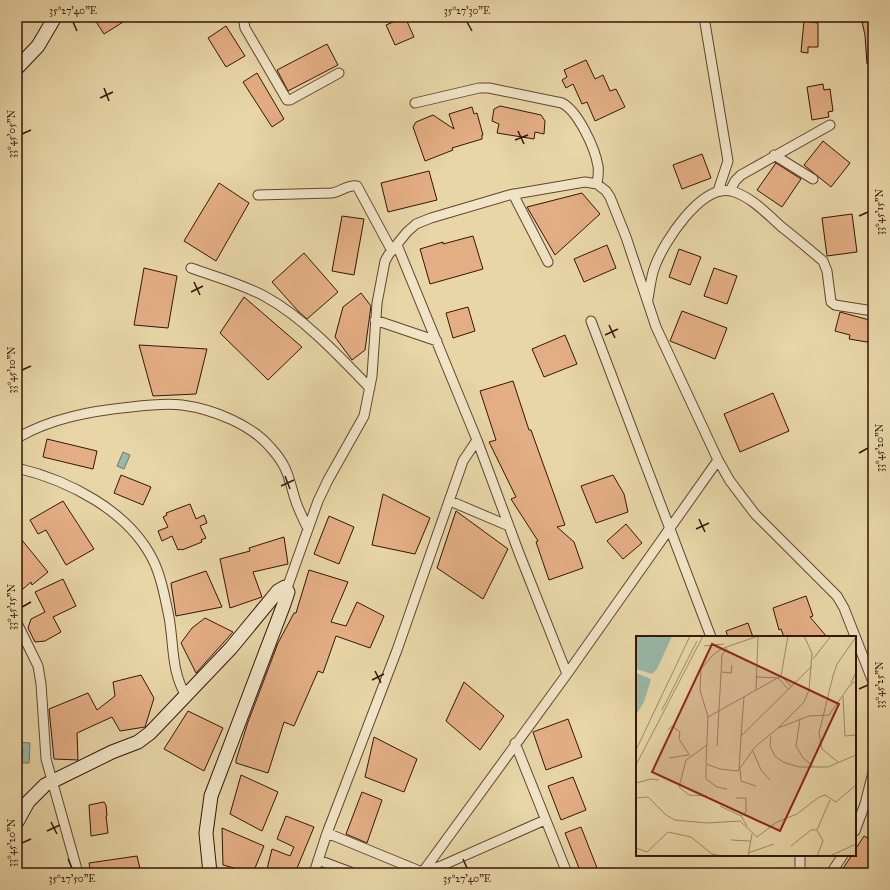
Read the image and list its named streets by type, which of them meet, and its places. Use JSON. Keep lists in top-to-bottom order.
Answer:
{
  "coordinates": [
    "35°27'40\"E",
    "35°27'30\"E",
    "33°45'05\"N",
    "33°45'15\"N",
    "33°45'10\"N",
    "33°45'20\"N",
    "33°45'25\"N",
    "35°27'50\"E"
  ]
}
